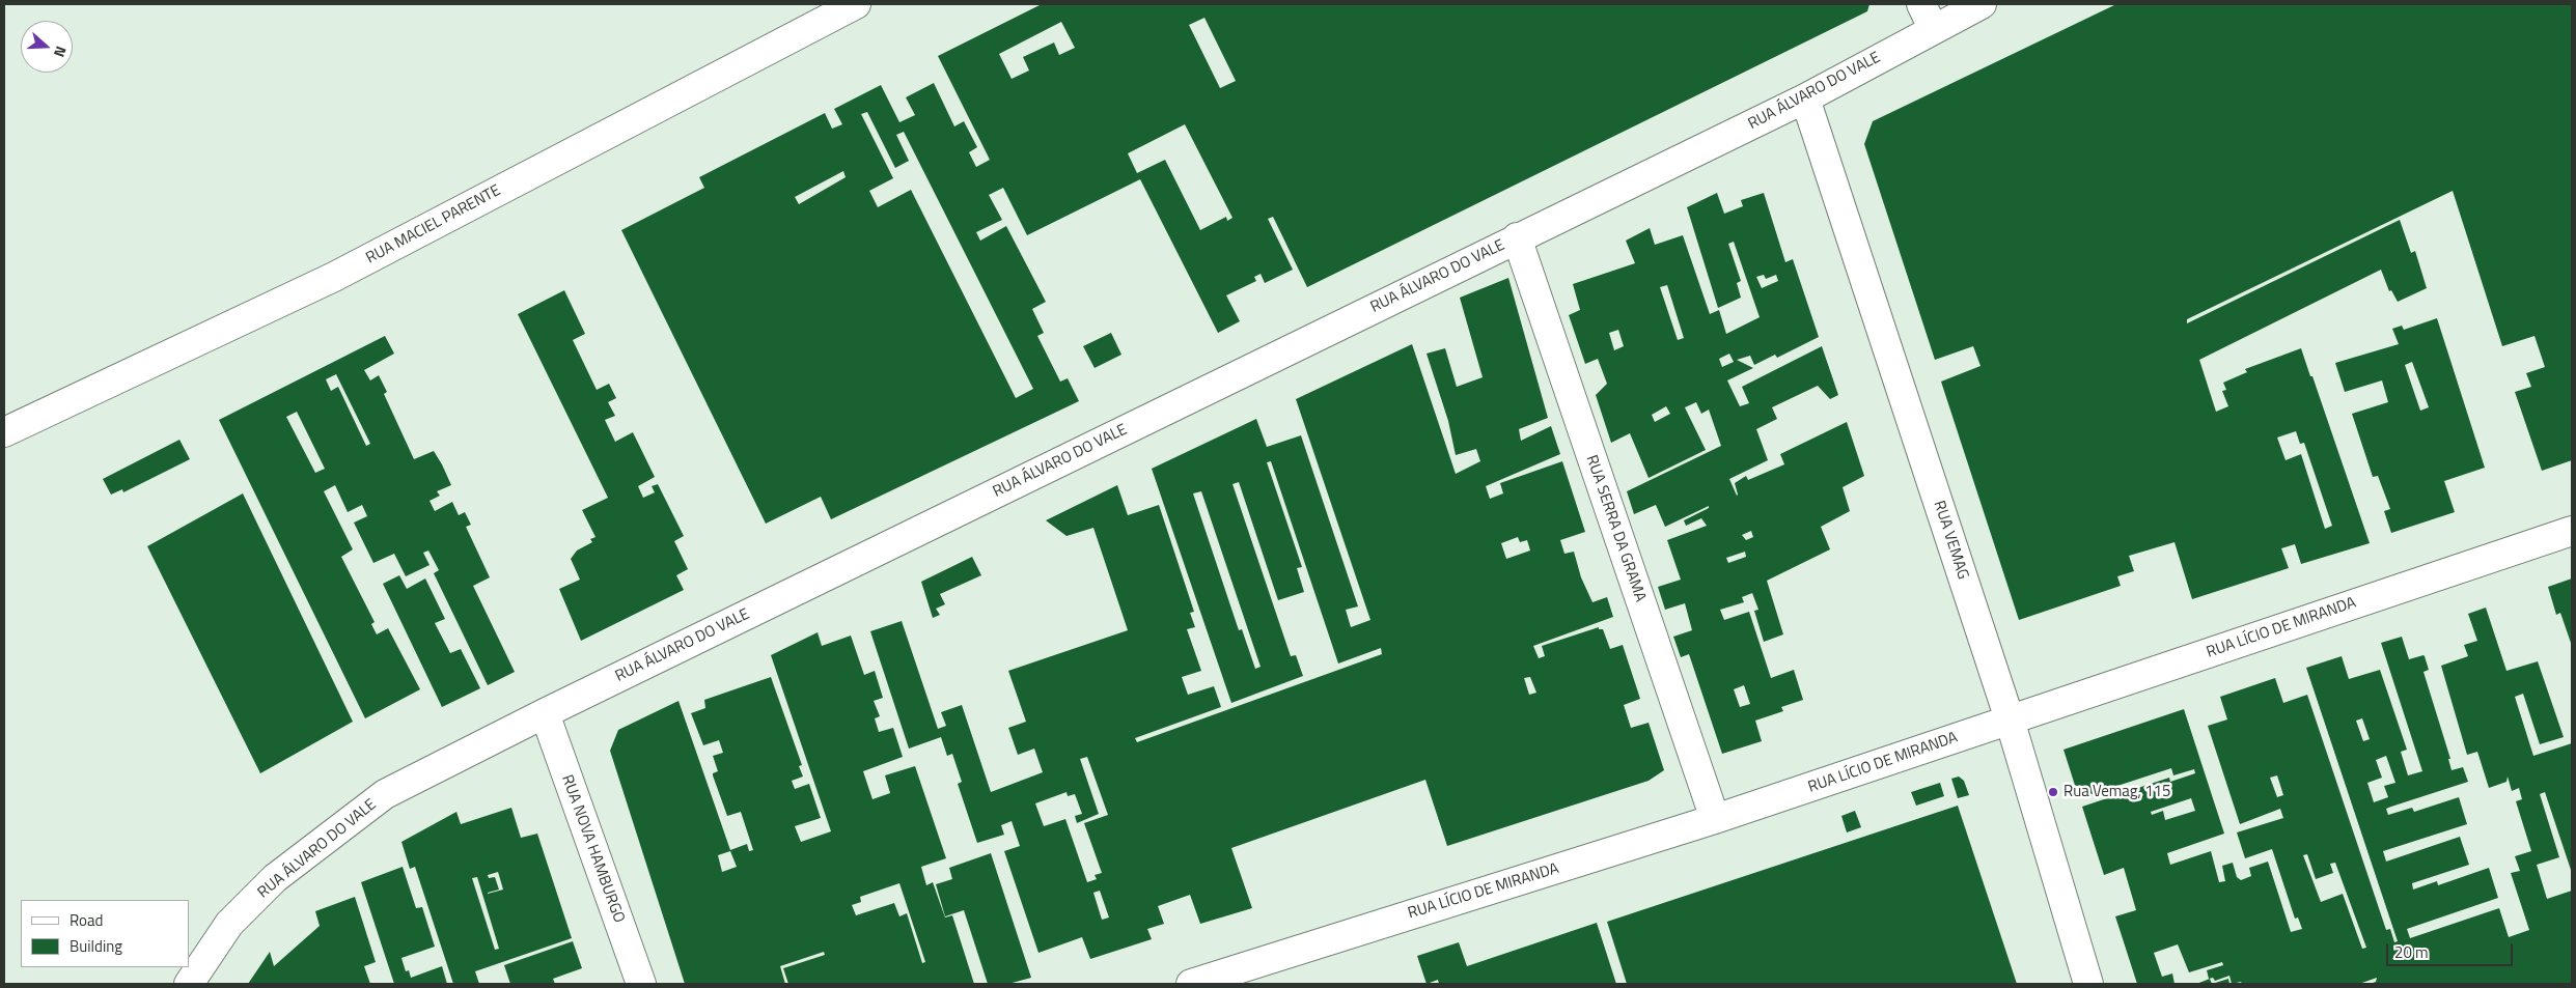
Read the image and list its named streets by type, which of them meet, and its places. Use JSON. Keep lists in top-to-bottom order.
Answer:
{
  "streets": {
    "street": [
      "RUA ÁLVARO DO VALE",
      "RUA MACIEL PARENTE",
      "RUA SERRA DA GRAMA",
      "RUA VEMAG",
      "RUA LÍCIO DE MIRANDA",
      "RUA NOVA HAMBURGO"
    ]
  },
  "crossings": [
    ["RUA ÁLVARO DO VALE", "RUA SERRA DA GRAMA"],
    ["RUA ÁLVARO DO VALE", "RUA VEMAG"],
    ["RUA ÁLVARO DO VALE", "RUA NOVA HAMBURGO"],
    ["RUA SERRA DA GRAMA", "RUA LÍCIO DE MIRANDA"],
    ["RUA VEMAG", "RUA LÍCIO DE MIRANDA"]
  ],
  "places": ["Rua Vemag, 115"],
  "legend": ["Road", "Building"],
  "scale_bar": "20 m",
  "north": "right"
}
